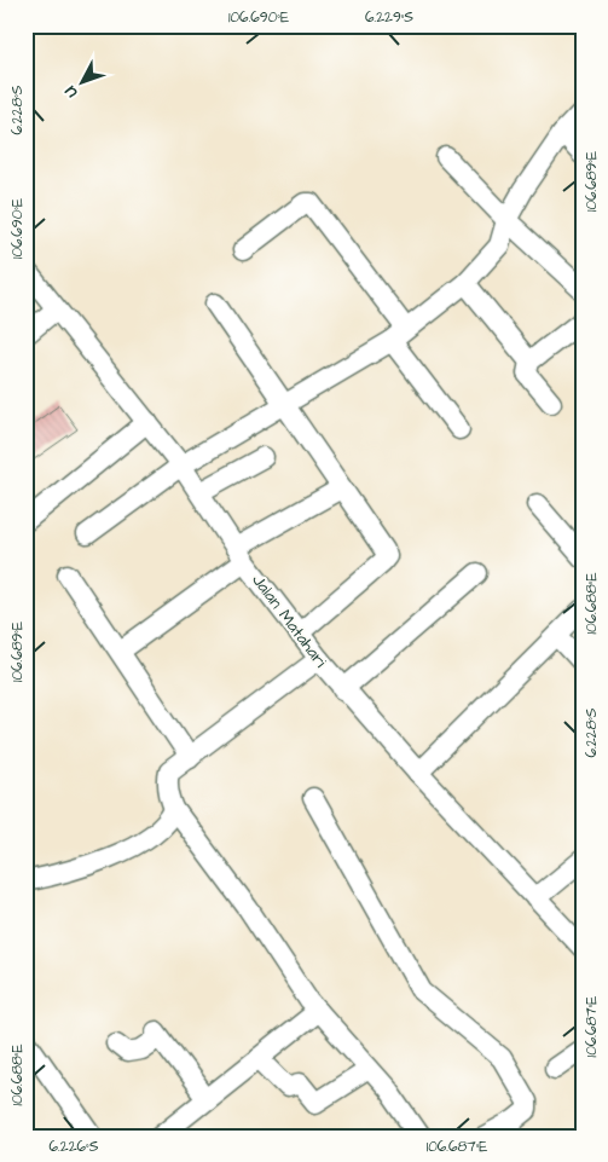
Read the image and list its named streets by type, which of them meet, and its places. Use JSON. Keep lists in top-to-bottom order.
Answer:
{
  "streets": {
    "street": ["Jalan Matahari"]
  },
  "north": "bottom left",
  "coordinates": [
    "106.690°E",
    "6.229°S",
    "6.228°S",
    "106.689°E",
    "106.688°E",
    "106.687°E",
    "6.226°S"
  ]
}
